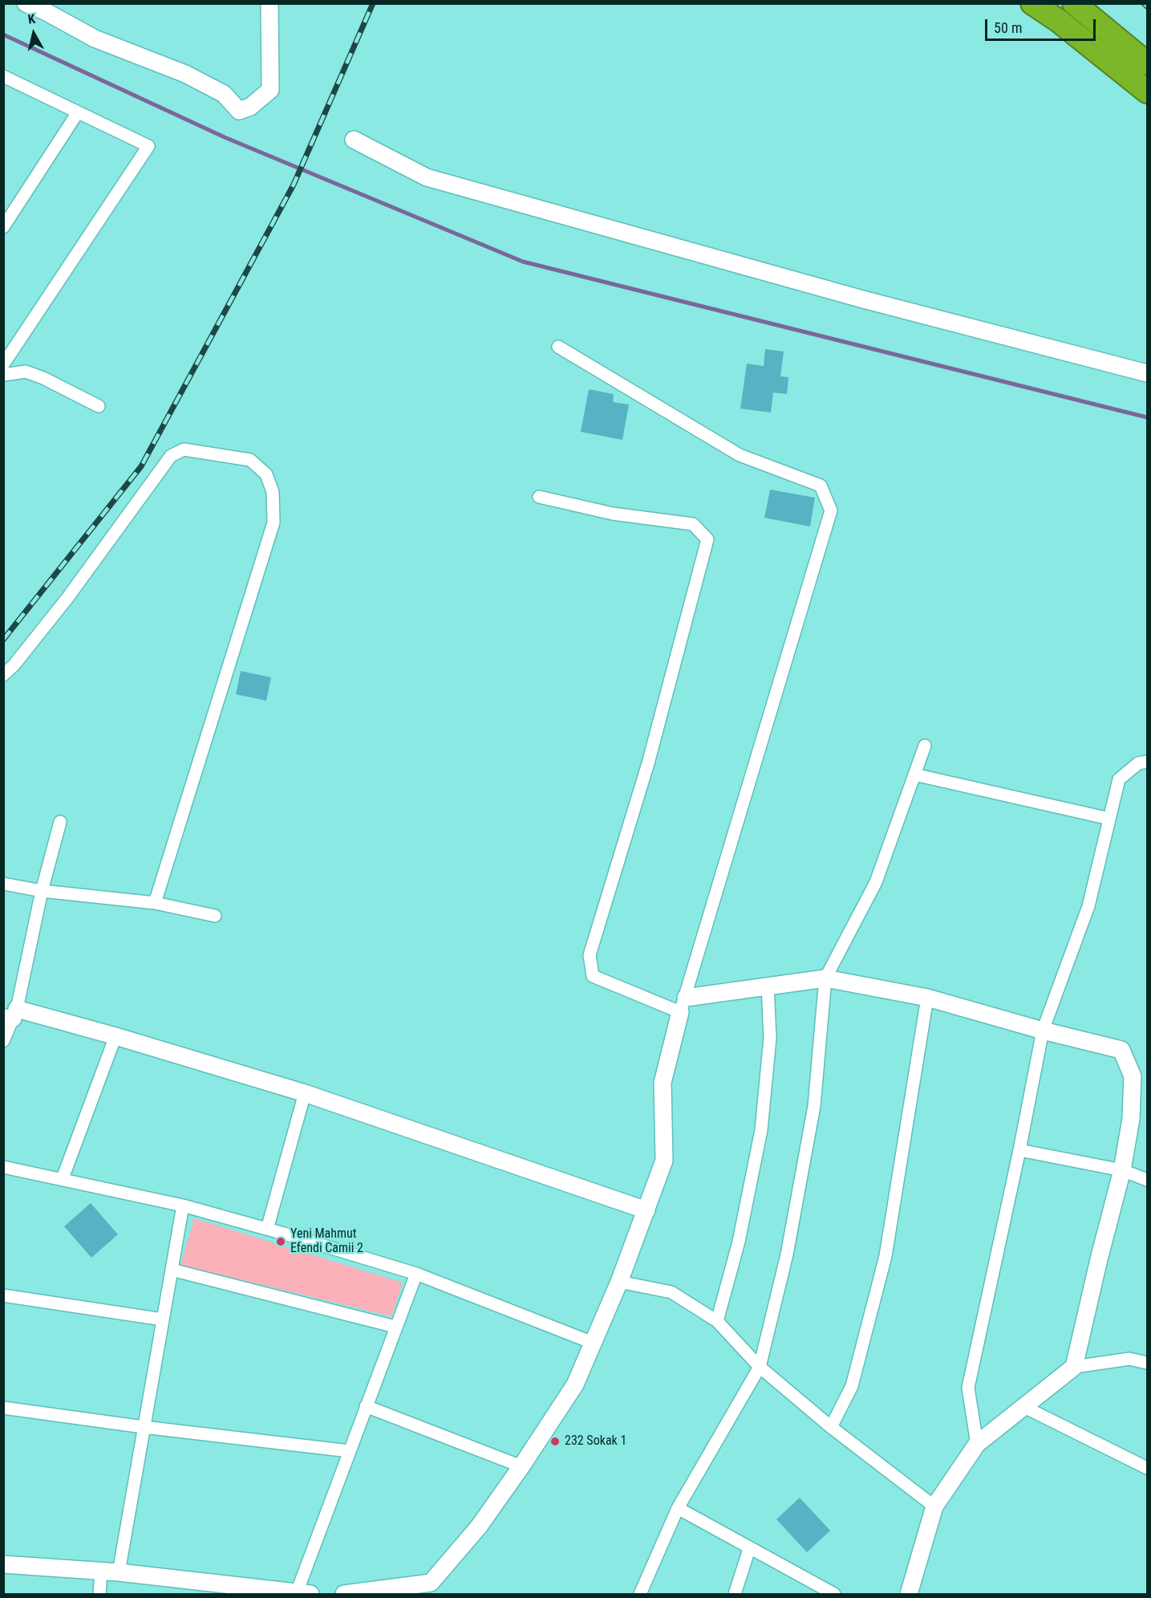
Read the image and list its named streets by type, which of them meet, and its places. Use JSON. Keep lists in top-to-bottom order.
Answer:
{
  "places": ["Yeni Mahmut Efendi Camii 2", "232 Sokak 1"],
  "scale_bar": "50 m",
  "north": "top"
}
